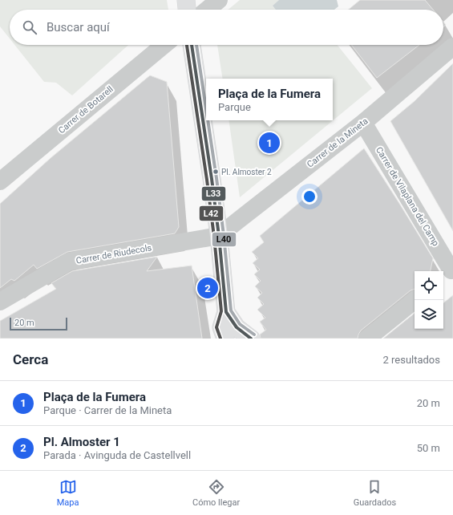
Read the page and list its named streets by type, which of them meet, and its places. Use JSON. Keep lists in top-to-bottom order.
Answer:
{
  "streets": {
    "street": [
      "Carrer de Botarell",
      "Carrer de la Mineta",
      "Carrer de Vilaplana del Camp",
      "Carrer de Riudecols"
    ]
  },
  "crossings": [
    ["Carrer de la Mineta", "Carrer de Vilaplana del Camp"],
    ["Carrer de la Mineta", "Carrer de Riudecols"]
  ],
  "places": ["Pl. Almoster 2"],
  "lines": ["transit line L33", "transit line L42", "transit line L40"],
  "scale_bar": "20 m",
  "page": {
    "search": "Buscar aquí",
    "popup": ["Plaça de la Fumera", "Parque"],
    "pins": ["1", "2"],
    "scale": "20 m",
    "heading": ["Cerca", "2 resultados"],
    "list": [
      {
        "mark": "1",
        "name": "Plaça de la Fumera",
        "note": "Parque · Carrer de la Mineta",
        "value": "20 m"
      },
      {
        "mark": "2",
        "name": "Pl. Almoster 1",
        "note": "Parada · Avinguda de Castellvell",
        "value": "50 m"
      }
    ],
    "nav": ["Mapa", "Cómo llegar", "Guardados"]
  }
}
